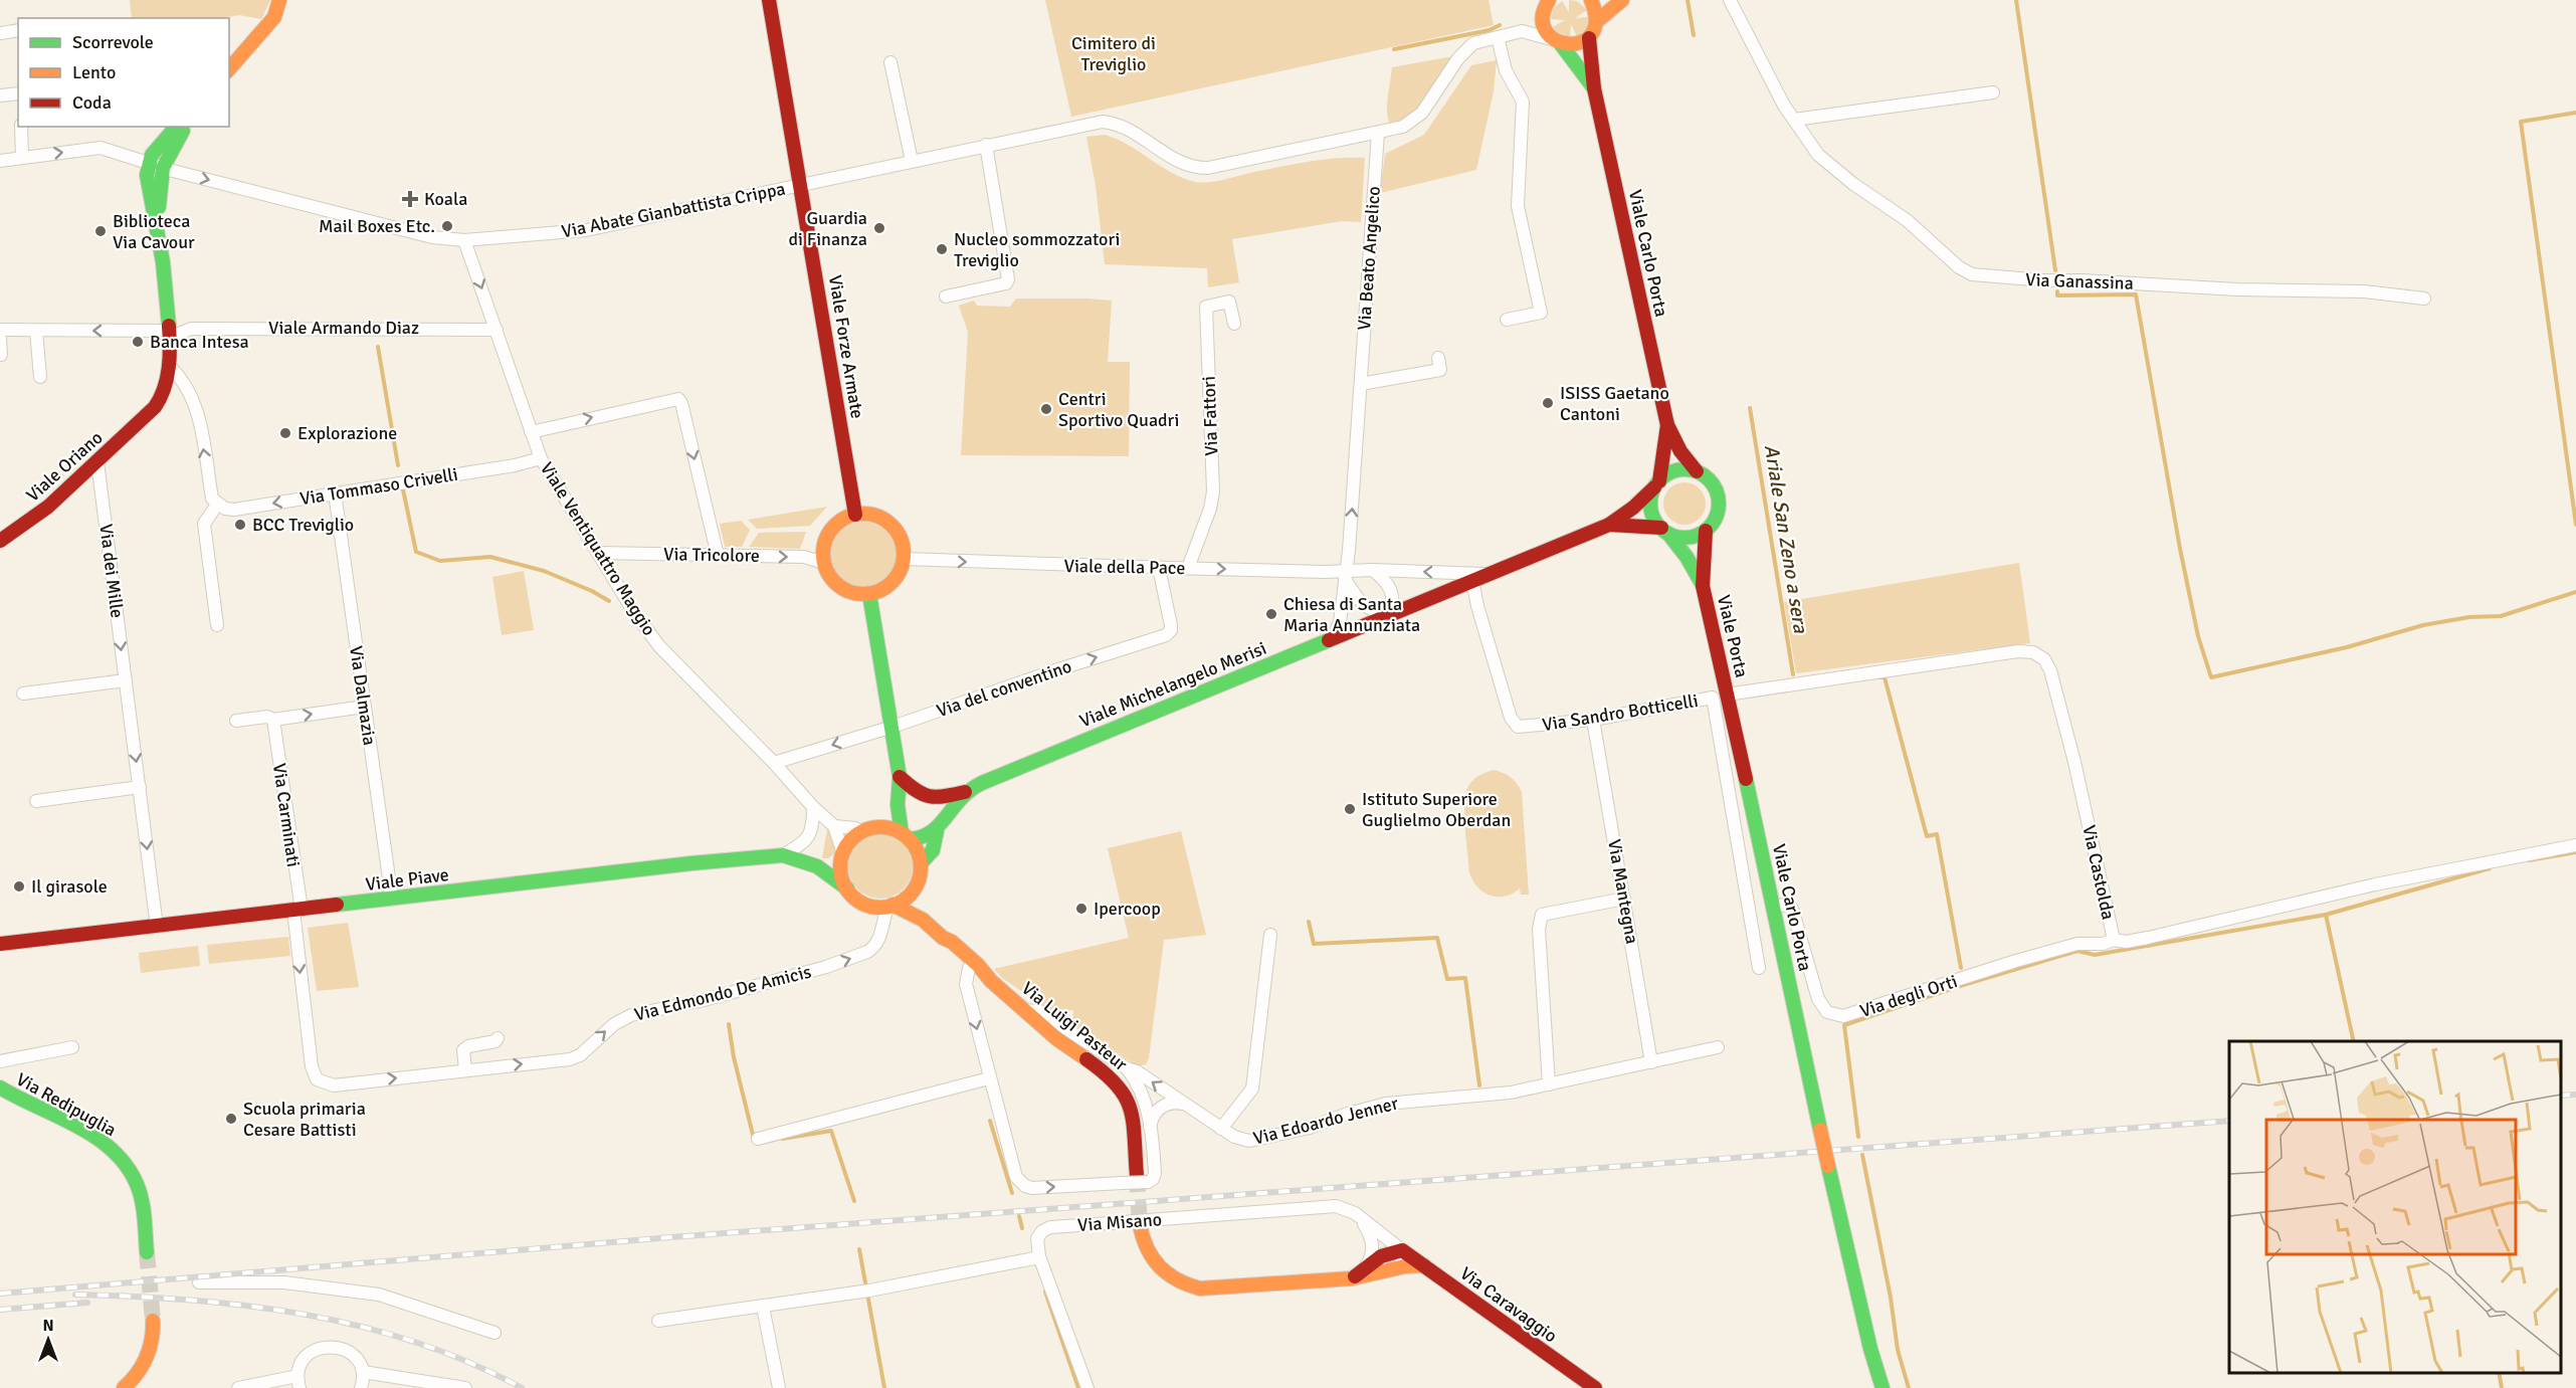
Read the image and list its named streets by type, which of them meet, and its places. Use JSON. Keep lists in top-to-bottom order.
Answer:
{
  "streets": {
    "main road": [
      "Viale Carlo Porta",
      "Viale Forze Armate",
      "Viale Oriano",
      "Viale Porta",
      "Viale Michelangelo Merisi",
      "Viale Piave",
      "Via Luigi Pasteur",
      "Via Redipuglia",
      "Via Caravaggio"
    ],
    "street": [
      "Via Abate Gianbattista Crippa",
      "Via Beato Angelico",
      "Via Ganassina",
      "Viale Armando Diaz",
      "Via Fattori",
      "Via Tommaso Crivelli",
      "Viale Ventiquattro Maggio",
      "Via Tricolore",
      "Viale della Pace",
      "Via dei Mille",
      "Via del conventino",
      "Via Dalmazia",
      "Via Sandro Botticelli",
      "Via Carminati",
      "Via Castolda",
      "Via Mantegna",
      "Via Edmondo De Amicis",
      "Via degli Orti",
      "Via Edoardo Jenner",
      "Via Misano"
    ]
  },
  "crossings": [
    ["Via Abate Gianbattista Crippa", "Viale Carlo Porta"],
    ["Via Abate Gianbattista Crippa", "Via Beato Angelico"],
    ["Via Abate Gianbattista Crippa", "Viale Forze Armate"],
    ["Via Abate Gianbattista Crippa", "Viale Ventiquattro Maggio"],
    ["Viale Carlo Porta", "Viale Porta"],
    ["Viale Carlo Porta", "Viale Michelangelo Merisi"],
    ["Viale Carlo Porta", "Via Castolda"],
    ["Viale Carlo Porta", "Via degli Orti"],
    ["Via Beato Angelico", "Viale della Pace"],
    ["Viale Armando Diaz", "Viale Oriano"],
    ["Viale Armando Diaz", "Viale Ventiquattro Maggio"],
    ["Viale Forze Armate", "Via Tricolore"],
    ["Viale Forze Armate", "Viale della Pace"],
    ["Via Fattori", "Viale della Pace"],
    ["Viale Oriano", "Via dei Mille"],
    ["Via Tommaso Crivelli", "Viale Ventiquattro Maggio"],
    ["Via Tommaso Crivelli", "Via Dalmazia"],
    ["Viale Ventiquattro Maggio", "Via Tricolore"],
    ["Viale Ventiquattro Maggio", "Viale Michelangelo Merisi"],
    ["Viale Ventiquattro Maggio", "Via del conventino"],
    ["Viale Ventiquattro Maggio", "Viale Piave"],
    ["Viale Ventiquattro Maggio", "Via Edmondo De Amicis"],
    ["Viale Ventiquattro Maggio", "Via Luigi Pasteur"],
    ["Via Tricolore", "Viale della Pace"],
    ["Viale della Pace", "Viale Michelangelo Merisi"],
    ["Viale della Pace", "Via del conventino"],
    ["Via dei Mille", "Viale Piave"],
    ["Viale Porta", "Via Castolda"],
    ["Viale Michelangelo Merisi", "Via Sandro Botticelli"],
    ["Viale Michelangelo Merisi", "Viale Piave"],
    ["Viale Michelangelo Merisi", "Via Edmondo De Amicis"],
    ["Viale Michelangelo Merisi", "Via Luigi Pasteur"],
    ["Via Dalmazia", "Viale Piave"],
    ["Via Sandro Botticelli", "Via Mantegna"],
    ["Via Carminati", "Viale Piave"],
    ["Via Carminati", "Via Edmondo De Amicis"],
    ["Via Castolda", "Via degli Orti"],
    ["Viale Piave", "Via Edmondo De Amicis"],
    ["Viale Piave", "Via Luigi Pasteur"],
    ["Via Mantegna", "Via Edoardo Jenner"],
    ["Via Edmondo De Amicis", "Via Luigi Pasteur"],
    ["Via Luigi Pasteur", "Via Edoardo Jenner"],
    ["Via Misano", "Via Caravaggio"]
  ],
  "one_way": ["Via Beato Angelico", "Via Tommaso Crivelli", "Via Tricolore"],
  "water": ["Ariale San Zeno a sera"],
  "parks": ["Cimitero di Treviglio"],
  "places": {
    "health": ["Koala"],
    "other": [
      "Mail Boxes Etc.",
      "Guardia di Finanza",
      "Biblioteca Via Cavour",
      "Nucleo sommozzatori Treviglio",
      "Banca Intesa",
      "ISISS Gaetano Cantoni",
      "Centri Sportivo Quadri",
      "Explorazione",
      "BCC Treviglio",
      "Chiesa di Santa Maria Annunziata",
      "Istituto Superiore Guglielmo Oberdan",
      "Il girasole",
      "Ipercoop",
      "Scuola primaria Cesare Battisti"
    ]
  },
  "legend": ["Scorrevole", "Lento", "Coda"],
  "north": "top"
}
